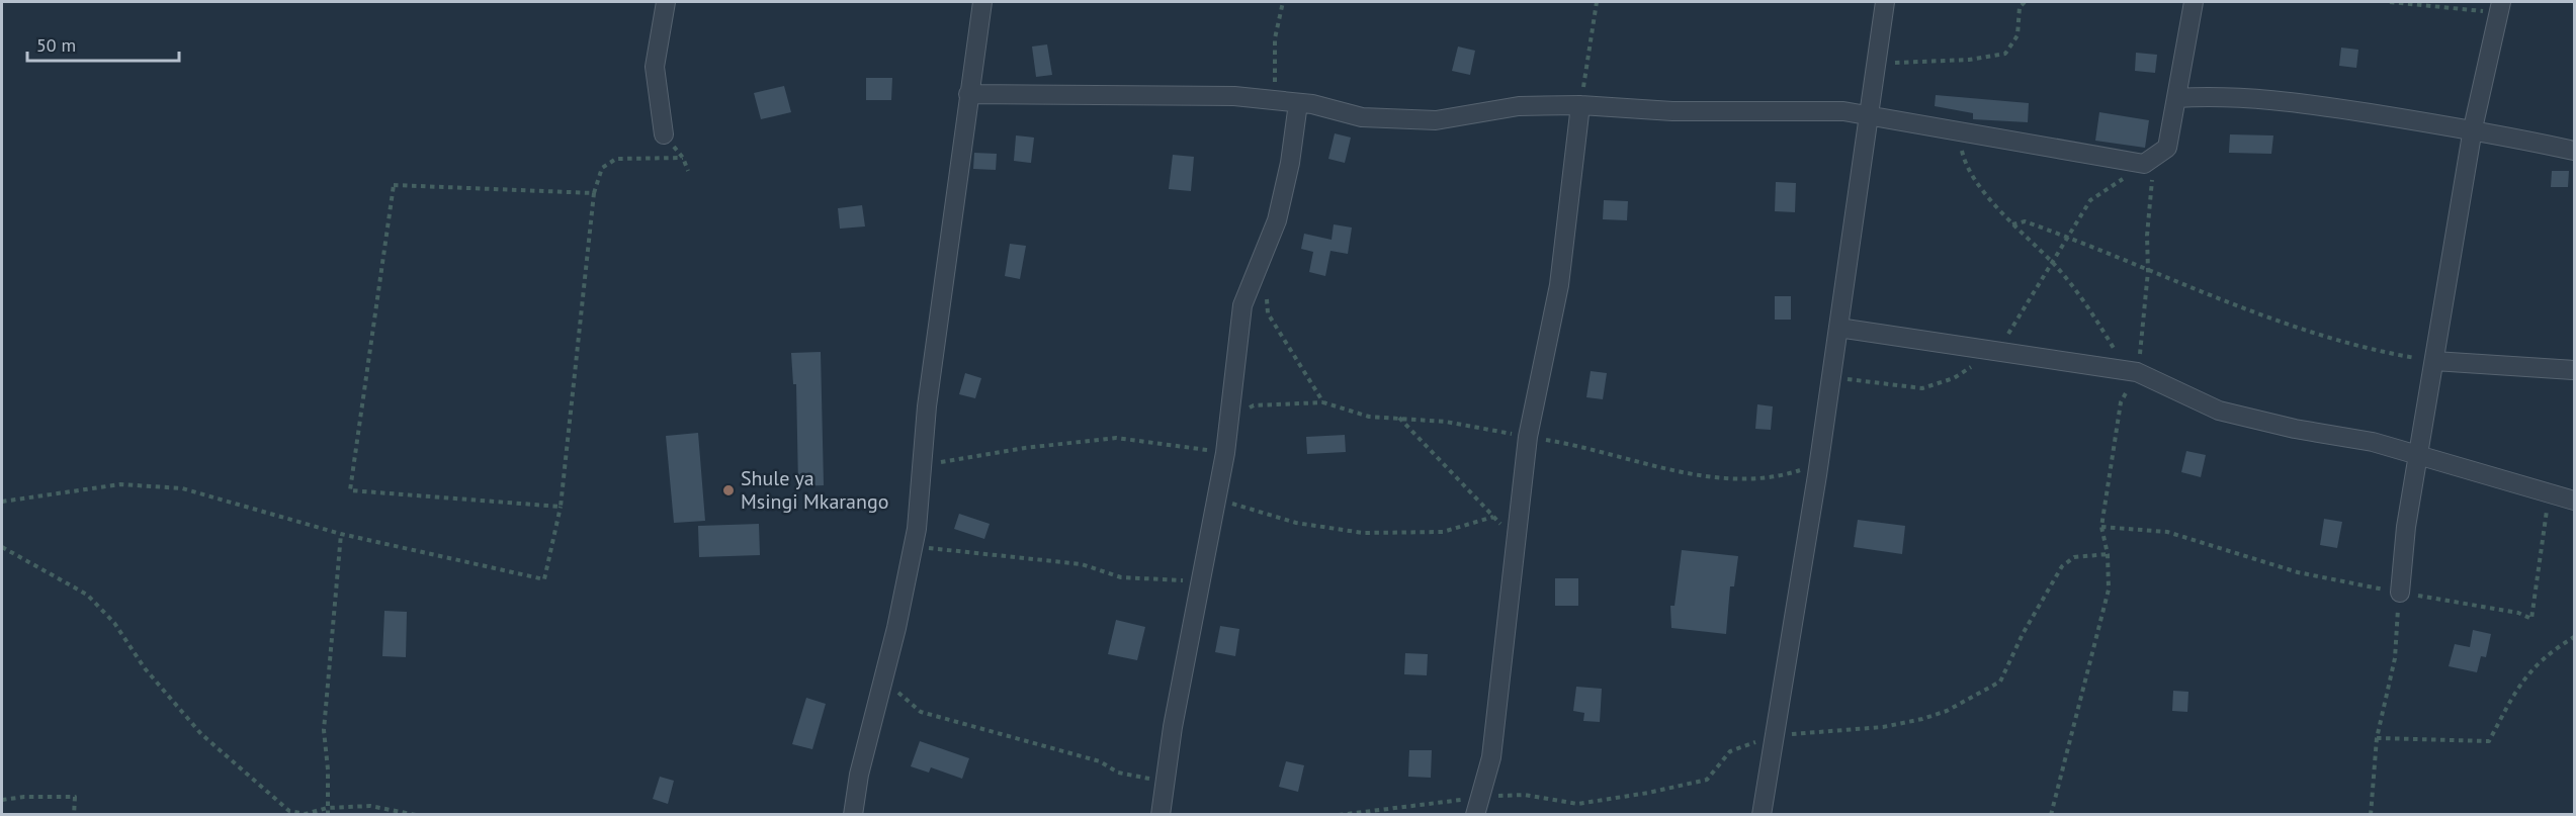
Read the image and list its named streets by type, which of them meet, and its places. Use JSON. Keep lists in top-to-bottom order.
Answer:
{
  "places": ["Shule ya Msingi Mkarango"],
  "scale_bar": "50 m"
}
